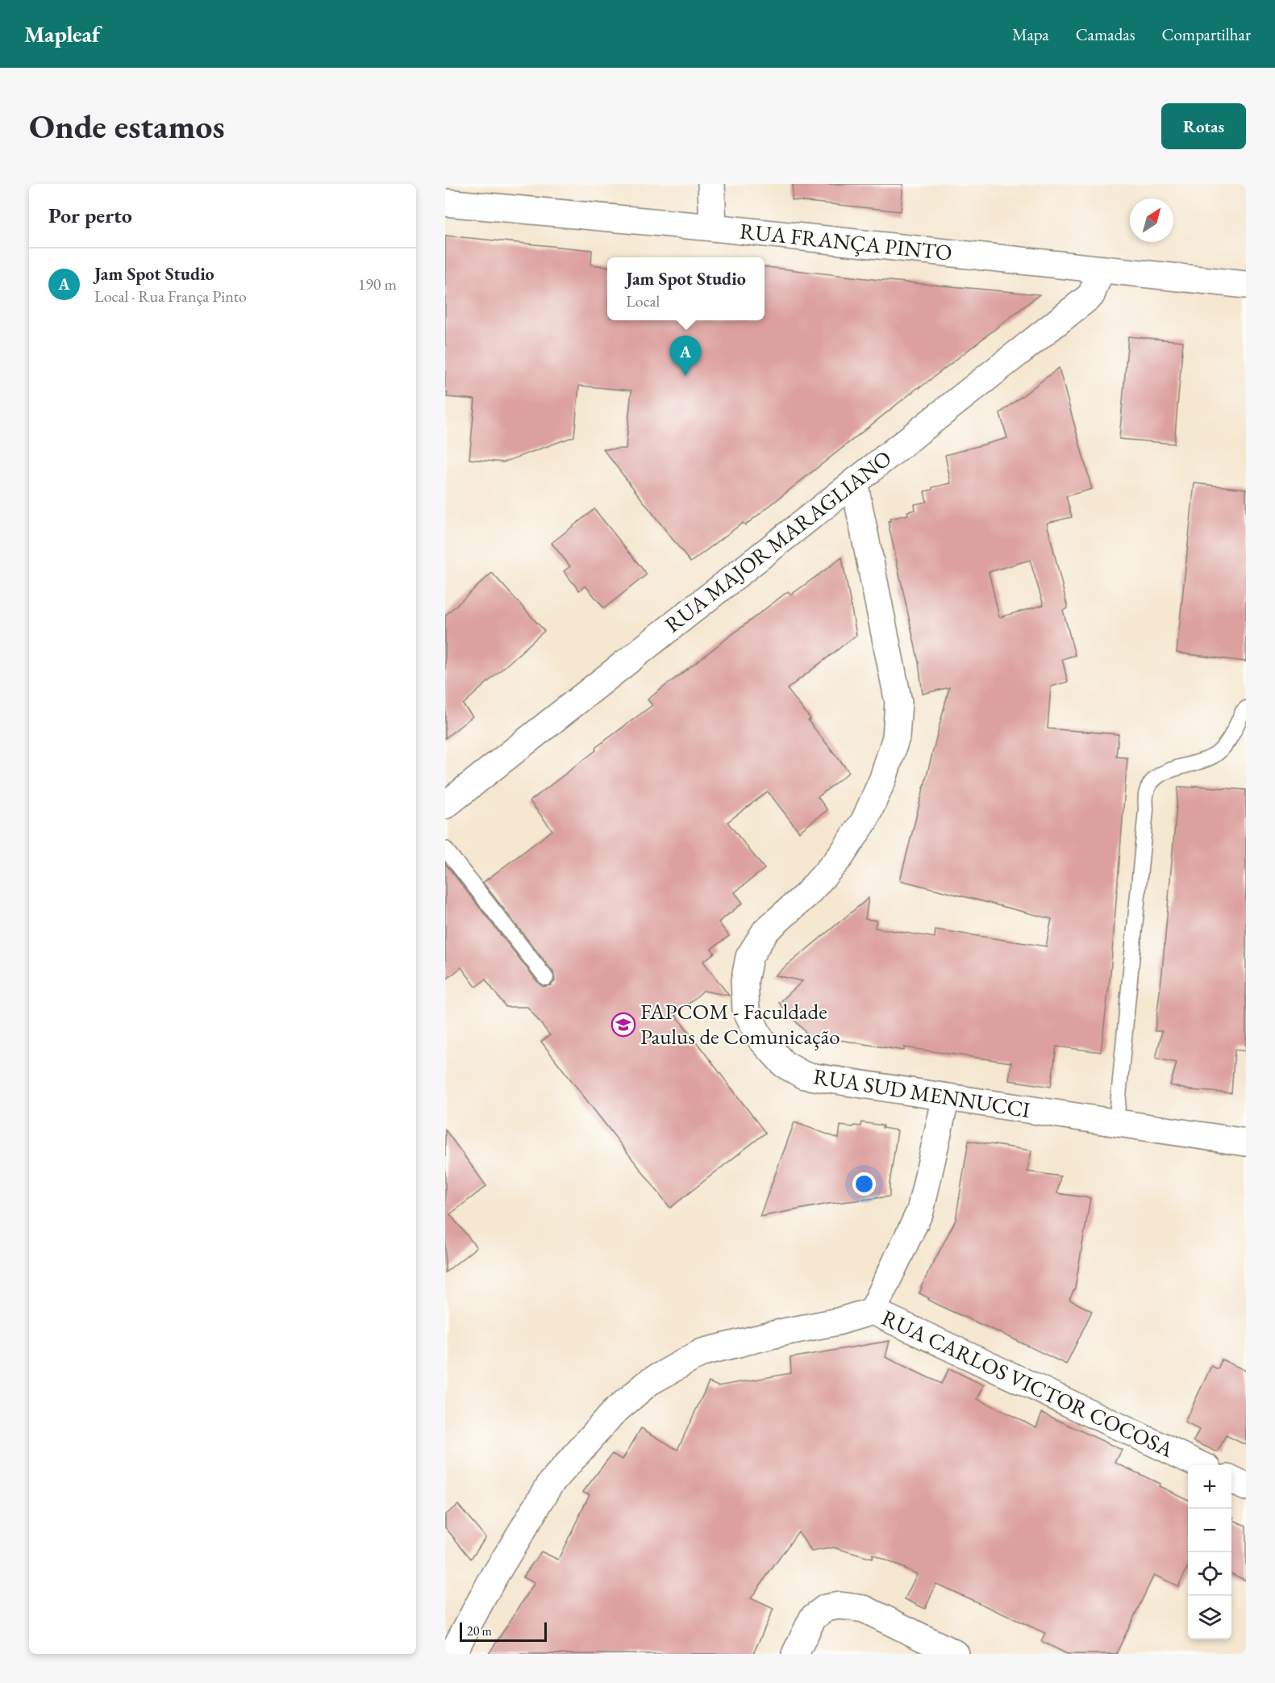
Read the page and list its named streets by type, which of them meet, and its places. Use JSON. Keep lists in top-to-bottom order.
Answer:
{
  "streets": {
    "street": [
      "RUA FRANÇA PINTO",
      "RUA MAJOR MARAGLIANO",
      "RUA SUD MENNUCCI",
      "RUA CARLOS VICTOR COCOSA"
    ]
  },
  "crossings": [
    ["RUA FRANÇA PINTO", "RUA MAJOR MARAGLIANO"],
    ["RUA MAJOR MARAGLIANO", "RUA SUD MENNUCCI"]
  ],
  "places": {
    "school or university": ["FAPCOM - Faculdade Paulus de Comunicação"]
  },
  "scale_bar": "20 m",
  "north": "top right",
  "page": {
    "header": "Mapleaf",
    "nav": ["Mapa", "Camadas", "Compartilhar"],
    "buttons": "Rotas",
    "title": "Onde estamos",
    "heading": "Por perto",
    "list": [
      {
        "mark": "A",
        "name": "Jam Spot Studio",
        "note": "Local · Rua França Pinto",
        "value": "190 m"
      }
    ],
    "popup": ["Jam Spot Studio", "Local"],
    "pins": "A",
    "map_buttons": ["+", "−"],
    "scale": "20 m"
  }
}
